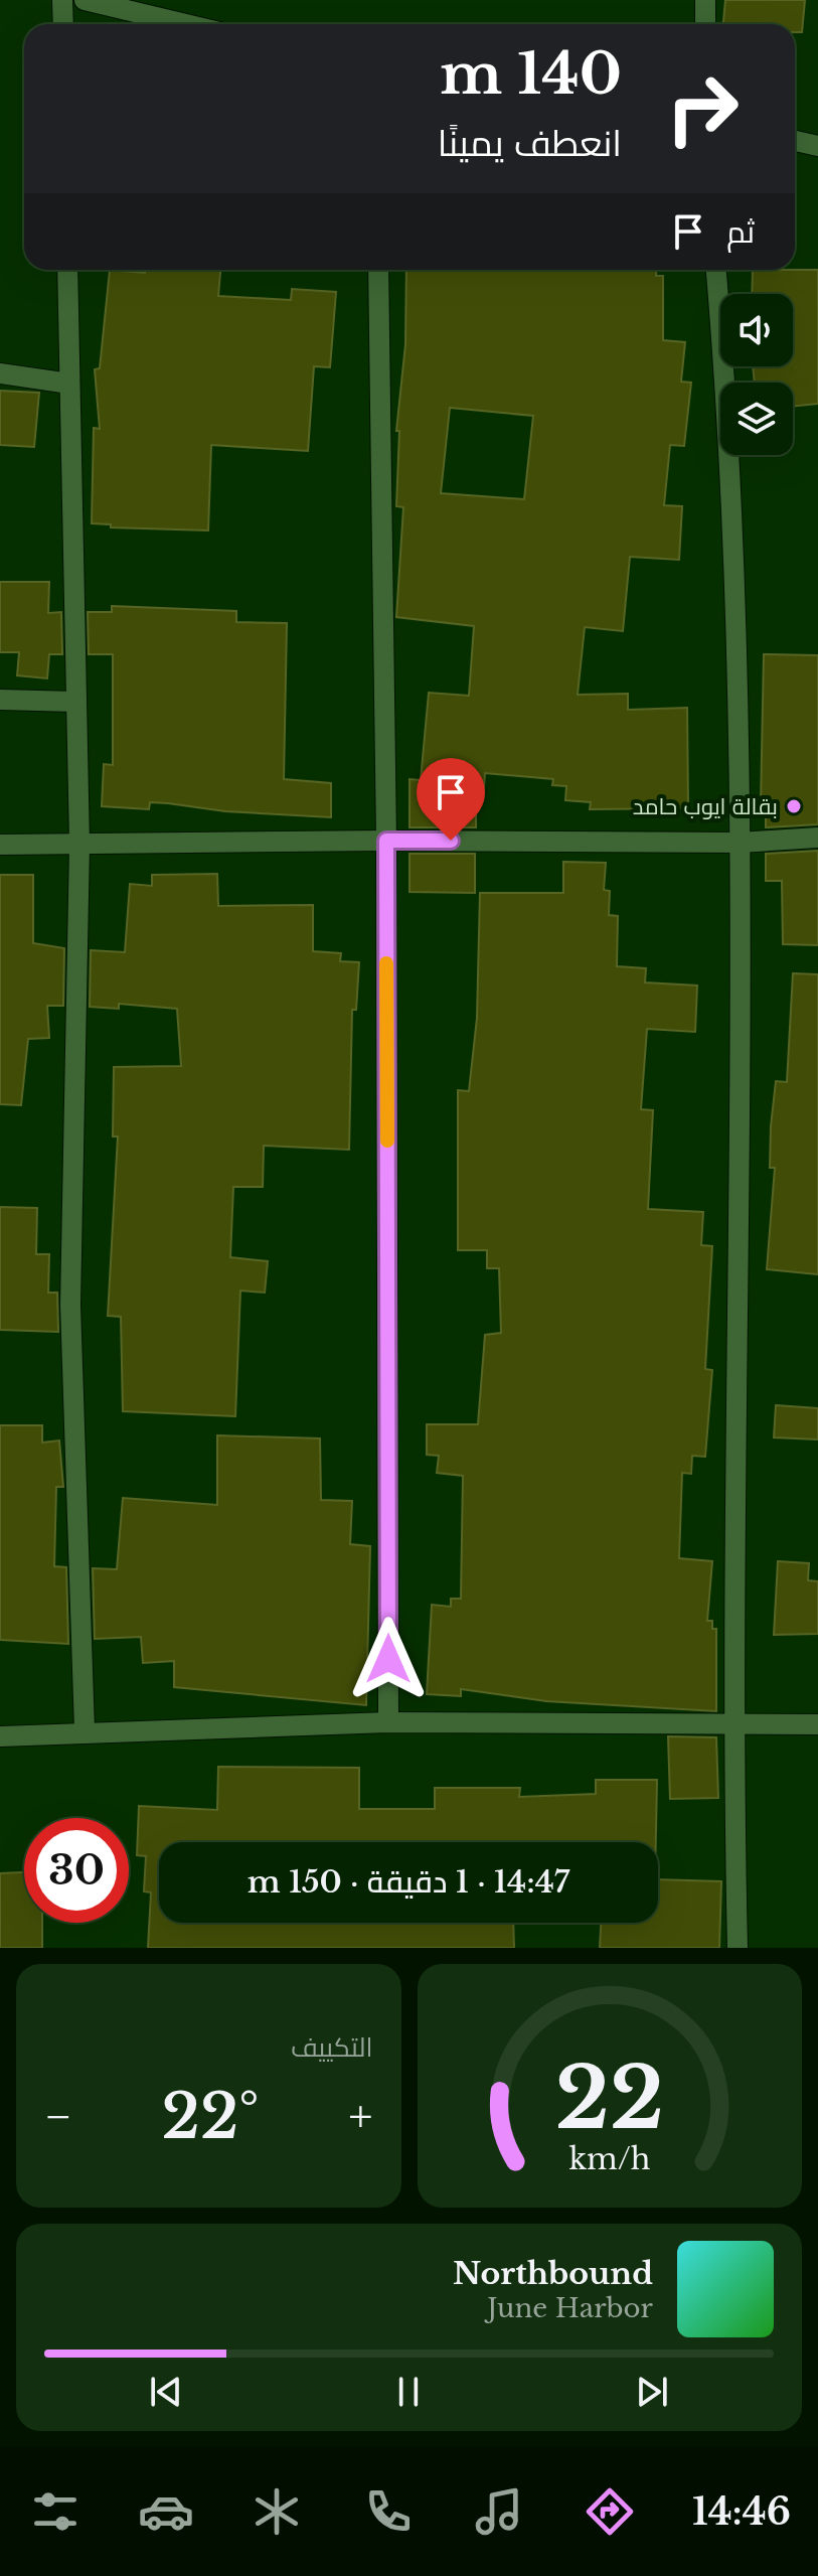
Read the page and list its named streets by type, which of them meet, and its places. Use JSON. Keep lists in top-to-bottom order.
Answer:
{
  "places": ["بقالة ايوب حامد"],
  "page": {
    "turn": ["140 m", "انعطف يمينًا"],
    "then": "ثم",
    "limit": "30",
    "trip": "14:47 · 1 دقيقة · 150 m",
    "tile": "التكييف",
    "heat": ["−", "22°", "+"],
    "song": ["Northbound", "June Harbor"],
    "tabs": "14:46",
    "gauge": ["22", "km/h"]
  }
}
